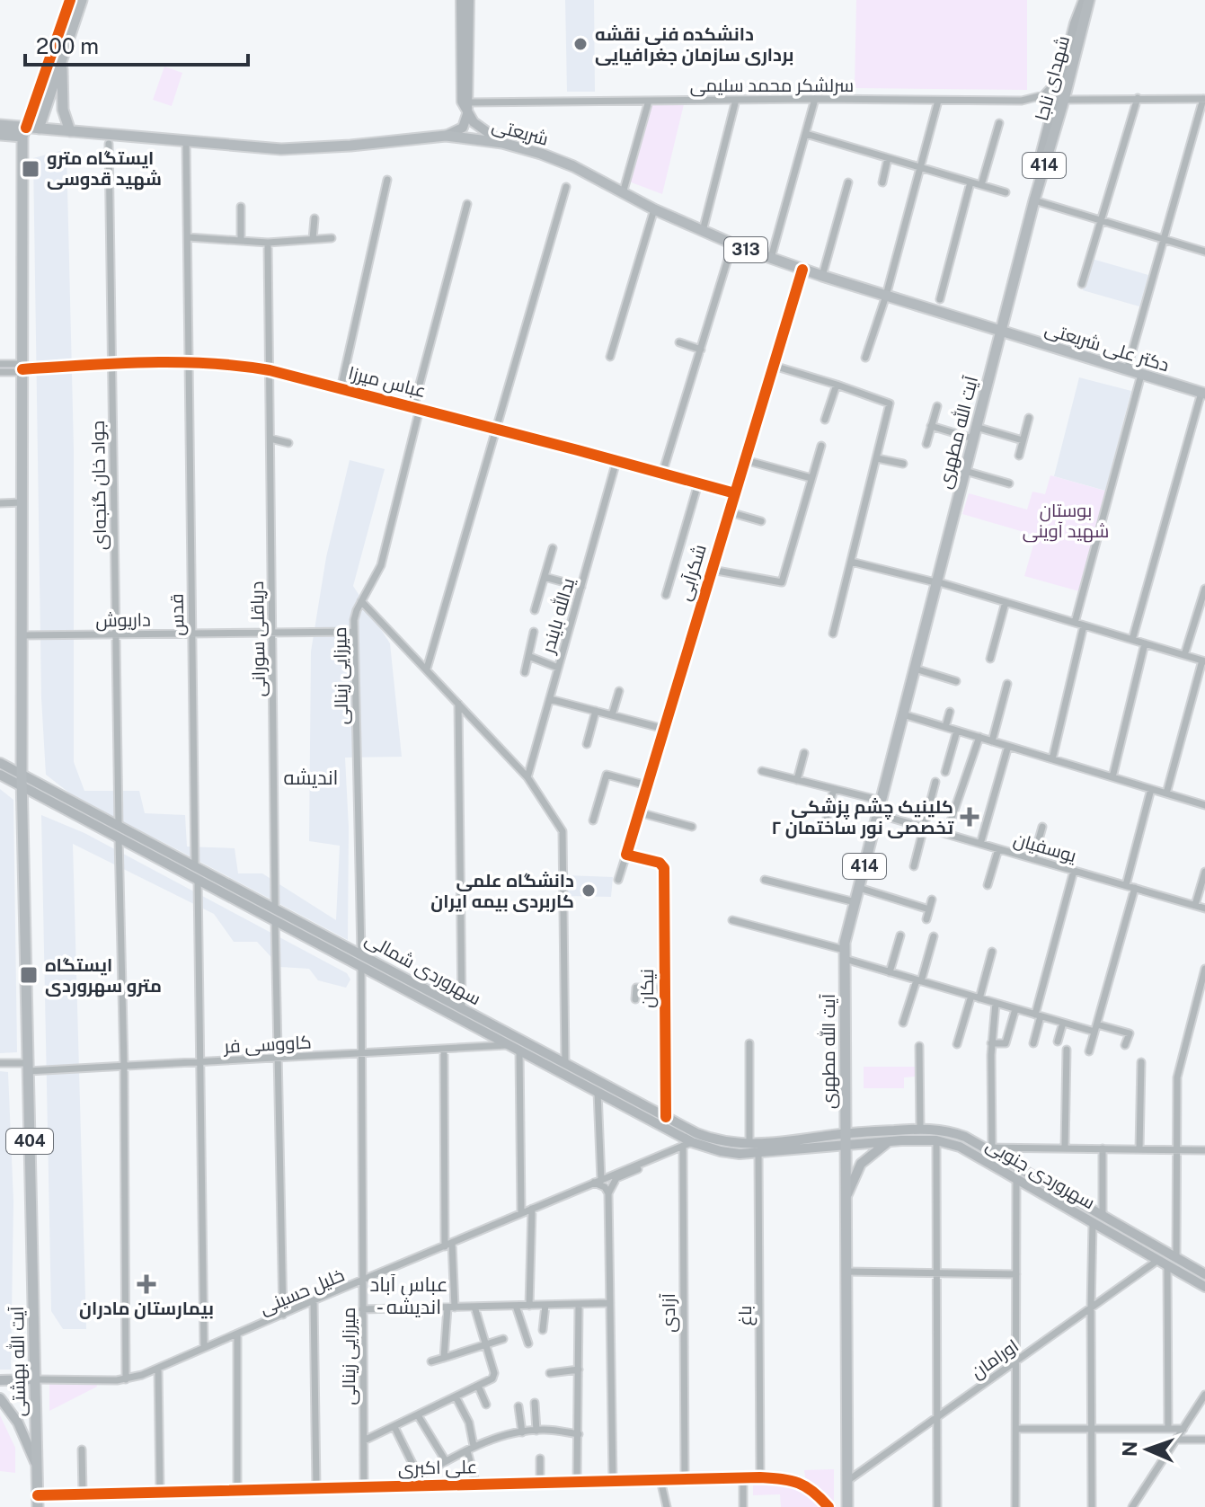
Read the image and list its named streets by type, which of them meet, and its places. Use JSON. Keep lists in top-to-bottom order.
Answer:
{
  "streets": {
    "main road": [
      "شهدای ناجا",
      "شریعتی",
      "414",
      "313",
      "دکتر علی شریعتی",
      "آیت الله مطهری",
      "سهروردی شمالی",
      "404",
      "سهروردی جنوبی",
      "آیت الله بهشتی"
    ],
    "street": [
      "سرلشکر محمد سلیمی",
      "عباس میرزا",
      "جواد خان گنجه‌ای",
      "شکرآبی",
      "قدس",
      "یدالله بایندر",
      "داریوش",
      "دریاقلی سورانی",
      "میرزایی زینالی",
      "یوسفیان",
      "نیکان",
      "کاووسی فر",
      "خلیل حسینی",
      "آزادی",
      "باغ",
      "اورامان",
      "علی‌ اکبری"
    ]
  },
  "crossings": [
    ["شهدای ناجا", "شریعتی"],
    ["شهدای ناجا", "دکتر علی شریعتی"],
    ["شهدای ناجا", "آیت الله مطهری"],
    ["شریعتی", "دکتر علی شریعتی"],
    ["شریعتی", "آیت الله مطهری"],
    ["شریعتی", "جواد خان گنجه‌ای"],
    ["شریعتی", "شکرآبی"],
    ["شریعتی", "قدس"],
    ["شریعتی", "آیت الله بهشتی"],
    ["دکتر علی شریعتی", "آیت الله مطهری"],
    ["عباس میرزا", "جواد خان گنجه‌ای"],
    ["عباس میرزا", "شکرآبی"],
    ["عباس میرزا", "قدس"],
    ["عباس میرزا", "یدالله بایندر"],
    ["عباس میرزا", "دریاقلی سورانی"],
    ["عباس میرزا", "میرزایی زینالی"],
    ["عباس میرزا", "آیت الله بهشتی"],
    ["آیت الله مطهری", "یوسفیان"],
    ["آیت الله مطهری", "سهروردی شمالی"],
    ["آیت الله مطهری", "سهروردی جنوبی"],
    ["آیت الله مطهری", "اورامان"],
    ["جواد خان گنجه‌ای", "داریوش"],
    ["جواد خان گنجه‌ای", "سهروردی شمالی"],
    ["شکرآبی", "نیکان"],
    ["قدس", "داریوش"],
    ["قدس", "سهروردی شمالی"],
    ["داریوش", "دریاقلی سورانی"],
    ["داریوش", "میرزایی زینالی"],
    ["داریوش", "آیت الله بهشتی"],
    ["دریاقلی سورانی", "سهروردی شمالی"],
    ["میرزایی زینالی", "سهروردی شمالی"],
    ["میرزایی زینالی", "کاووسی فر"],
    ["میرزایی زینالی", "خلیل حسینی"],
    ["میرزایی زینالی", "علی‌ اکبری"],
    ["سهروردی شمالی", "نیکان"],
    ["سهروردی شمالی", "کاووسی فر"],
    ["سهروردی شمالی", "سهروردی جنوبی"],
    ["سهروردی شمالی", "خلیل حسینی"],
    ["سهروردی شمالی", "آزادی"],
    ["سهروردی شمالی", "باغ"],
    ["سهروردی شمالی", "آیت الله بهشتی"],
    ["کاووسی فر", "آیت الله بهشتی"],
    ["سهروردی جنوبی", "اورامان"],
    ["خلیل حسینی", "آزادی"],
    ["خلیل حسینی", "آیت الله بهشتی"],
    ["آزادی", "علی‌ اکبری"],
    ["باغ", "علی‌ اکبری"],
    ["آیت الله بهشتی", "علی‌ اکبری"]
  ],
  "districts": ["اندیشه", "عباس آباد - اندیشه"],
  "parks": ["بوستان شهید آوینی"],
  "places": {
    "other": ["دانشکده فنی نقشه برداری سازمان جغرافیایی", "دانشگاه علمی کاربردی بیمه ایران"],
    "transit": ["ایستگاه مترو شهید قدوسی", "ایستگاه مترو سهروردی"],
    "health": ["کلینیک چشم پزشکی تخصصی نور ساختمان ۲", "بیمارستان مادران"]
  },
  "scale_bar": "200 m",
  "north": "left"
}
